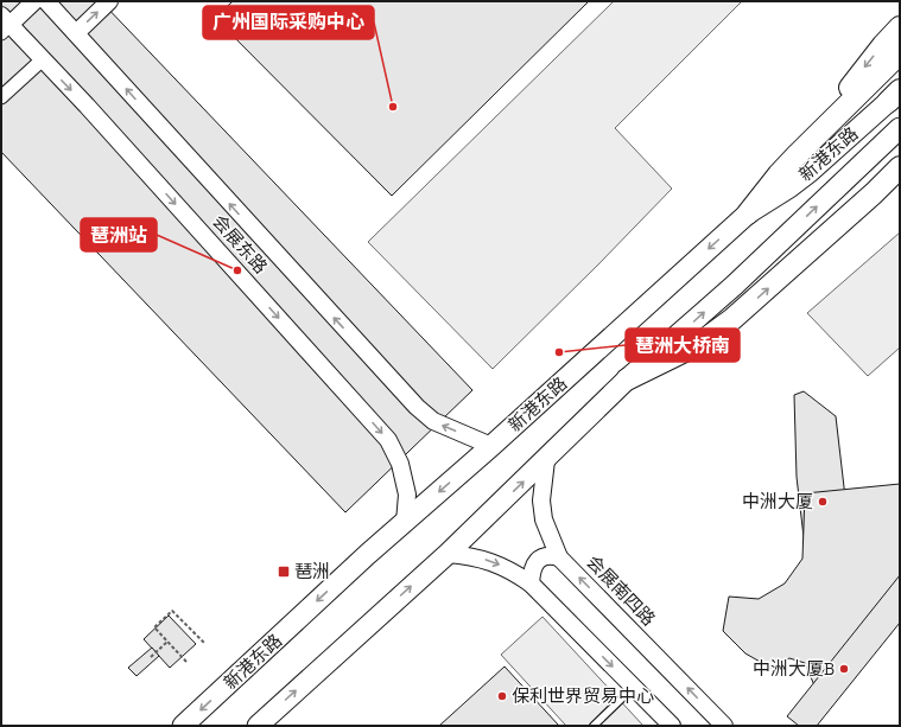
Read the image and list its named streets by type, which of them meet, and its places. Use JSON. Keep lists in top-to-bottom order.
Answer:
{
  "streets": {
    "main road": ["新港东路"],
    "street": ["会展东路", "会展南四路"]
  },
  "crossings": [
    ["新港东路", "会展东路"],
    ["新港东路", "会展南四路"]
  ],
  "places": {
    "other": [
      "广州国际采购中心",
      "琶洲站",
      "琶洲大桥南",
      "中洲大厦",
      "中洲大厦B",
      "保利世界贸易中心"
    ],
    "transit": ["琶洲"]
  }
}
